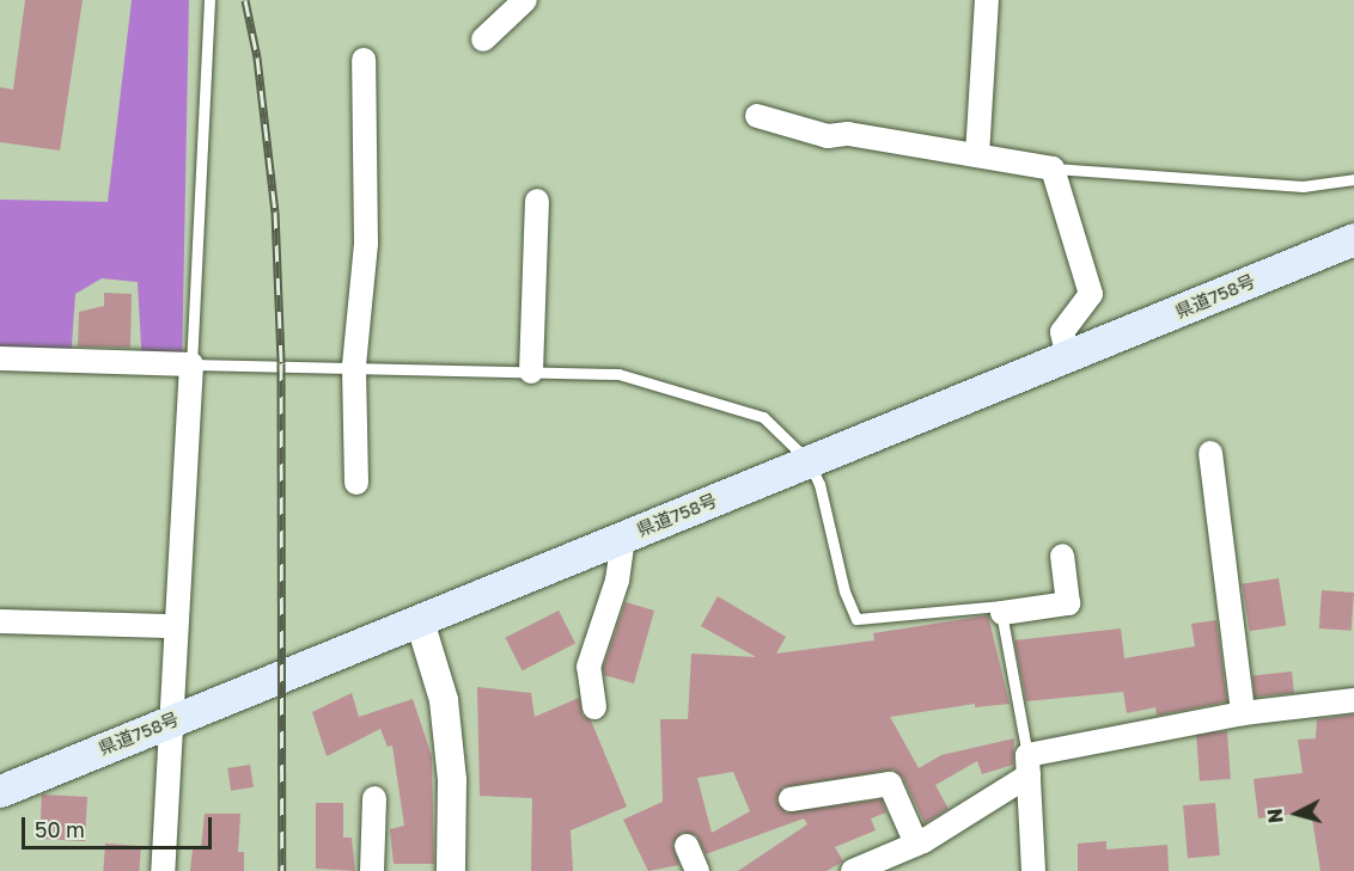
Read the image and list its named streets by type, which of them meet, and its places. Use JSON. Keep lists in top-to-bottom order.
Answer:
{
  "streets": {
    "main road": ["県道758号"]
  },
  "scale_bar": "50 m",
  "north": "left"
}
